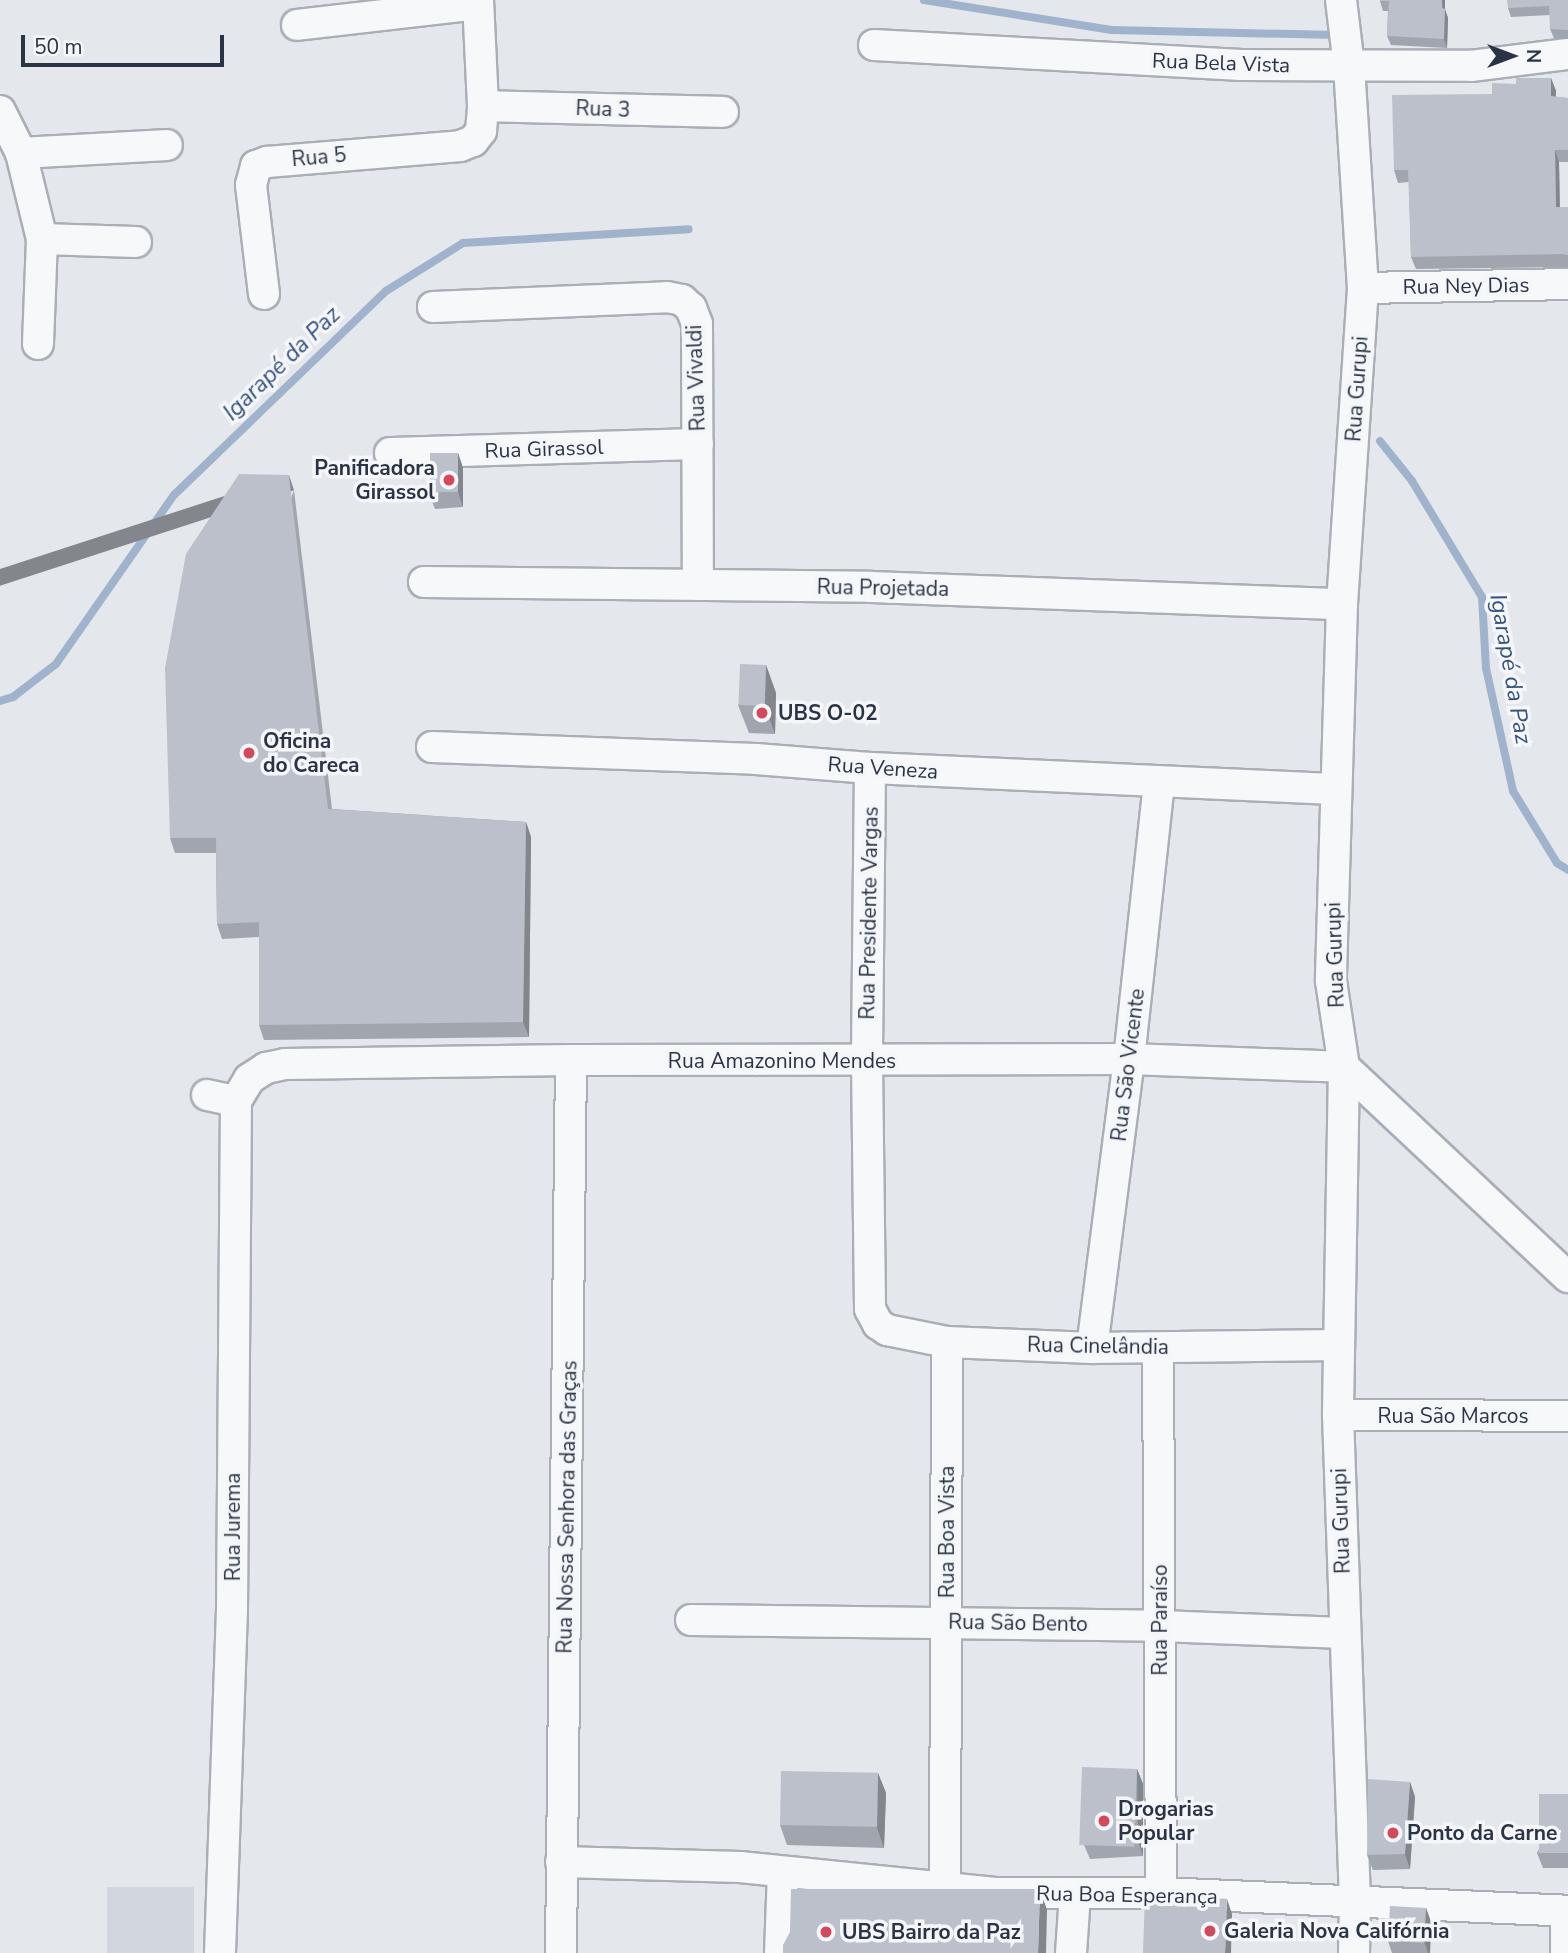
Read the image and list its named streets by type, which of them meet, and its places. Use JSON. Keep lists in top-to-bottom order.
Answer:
{
  "streets": {
    "street": [
      "Rua Bela Vista",
      "Rua 3",
      "Rua 5",
      "Rua Ney Dias",
      "Rua Vivaldi",
      "Rua Gurupi",
      "Rua Girassol",
      "Rua Projetada",
      "Rua Veneza",
      "Rua Presidente Vargas",
      "Rua Amazonino Mendes",
      "Rua São Vicente",
      "Rua Cinelândia",
      "Rua São Marcos",
      "Rua Nossa Senhora das Graças",
      "Rua Jurema",
      "Rua Boa Vista",
      "Rua Paraíso",
      "Rua São Bento",
      "Rua Boa Esperança"
    ]
  },
  "crossings": [
    ["Rua Bela Vista", "Rua Gurupi"],
    ["Rua 3", "Rua 5"],
    ["Rua Ney Dias", "Rua Gurupi"],
    ["Rua Vivaldi", "Rua Girassol"],
    ["Rua Vivaldi", "Rua Projetada"],
    ["Rua Gurupi", "Rua Projetada"],
    ["Rua Gurupi", "Rua Veneza"],
    ["Rua Gurupi", "Rua Amazonino Mendes"],
    ["Rua Gurupi", "Rua Cinelândia"],
    ["Rua Gurupi", "Rua São Marcos"],
    ["Rua Gurupi", "Rua São Bento"],
    ["Rua Gurupi", "Rua Boa Esperança"],
    ["Rua Veneza", "Rua Presidente Vargas"],
    ["Rua Veneza", "Rua São Vicente"],
    ["Rua Presidente Vargas", "Rua Amazonino Mendes"],
    ["Rua Presidente Vargas", "Rua Cinelândia"],
    ["Rua Amazonino Mendes", "Rua São Vicente"],
    ["Rua Amazonino Mendes", "Rua Nossa Senhora das Graças"],
    ["Rua Amazonino Mendes", "Rua Jurema"],
    ["Rua São Vicente", "Rua Cinelândia"],
    ["Rua Cinelândia", "Rua Boa Vista"],
    ["Rua Cinelândia", "Rua Paraíso"],
    ["Rua Nossa Senhora das Graças", "Rua Boa Esperança"],
    ["Rua Boa Vista", "Rua São Bento"],
    ["Rua Boa Vista", "Rua Boa Esperança"],
    ["Rua Paraíso", "Rua São Bento"],
    ["Rua Paraíso", "Rua Boa Esperança"]
  ],
  "water": ["Igarapé da Paz"],
  "places": [
    "Panificadora Girassol",
    "UBS O-02",
    "Oficina do Careca",
    "Drogarias Popular",
    "Ponto da Carne",
    "Galeria Nova Califórnia",
    "UBS Bairro da Paz"
  ],
  "scale_bar": "50 m",
  "north": "right"
}
